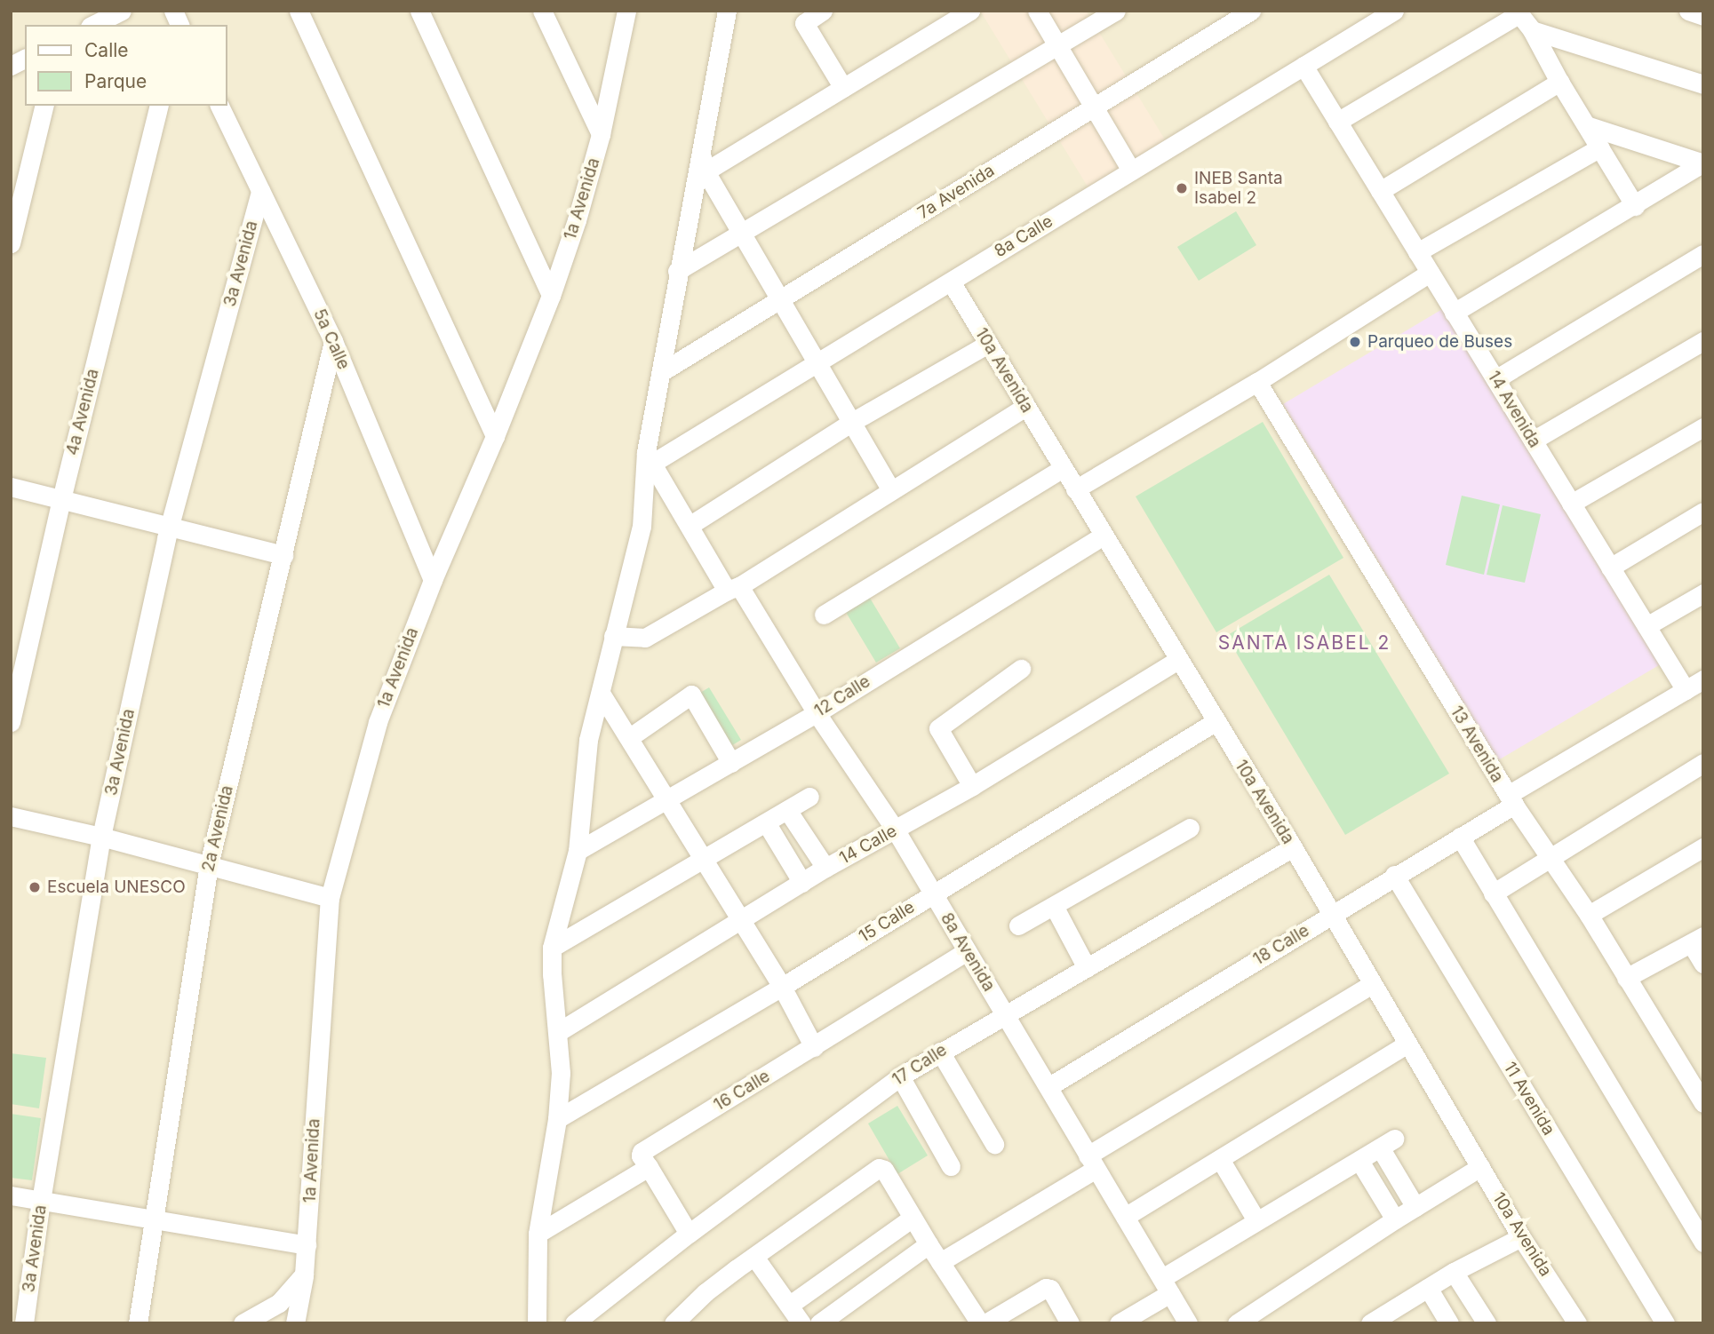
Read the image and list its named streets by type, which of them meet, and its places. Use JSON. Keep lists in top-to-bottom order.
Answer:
{
  "streets": {
    "street": [
      "7a Avenida",
      "1a Avenida",
      "8a Calle",
      "3a Avenida",
      "5a Calle",
      "10a Avenida",
      "14 Avenida",
      "4a Avenida",
      "12 Calle",
      "13 Avenida",
      "2a Avenida",
      "14 Calle",
      "15 Calle",
      "18 Calle",
      "8a Avenida",
      "17 Calle",
      "16 Calle",
      "11 Avenida"
    ]
  },
  "crossings": [
    ["1a Avenida", "5a Calle"],
    ["8a Calle", "10a Avenida"],
    ["8a Calle", "14 Avenida"],
    ["8a Calle", "8a Avenida"],
    ["3a Avenida", "5a Calle"],
    ["5a Calle", "2a Avenida"],
    ["10a Avenida", "12 Calle"],
    ["10a Avenida", "14 Calle"],
    ["10a Avenida", "15 Calle"],
    ["10a Avenida", "18 Calle"],
    ["10a Avenida", "17 Calle"],
    ["14 Avenida", "18 Calle"],
    ["12 Calle", "8a Avenida"],
    ["13 Avenida", "18 Calle"],
    ["14 Calle", "8a Avenida"],
    ["15 Calle", "8a Avenida"],
    ["18 Calle", "8a Avenida"],
    ["18 Calle", "11 Avenida"],
    ["8a Avenida", "17 Calle"],
    ["8a Avenida", "16 Calle"]
  ],
  "districts": ["SANTA ISABEL 2"],
  "places": ["INEB Santa Isabel 2", "Parqueo de Buses", "Escuela UNESCO"],
  "legend": ["Calle", "Parque"]
}
